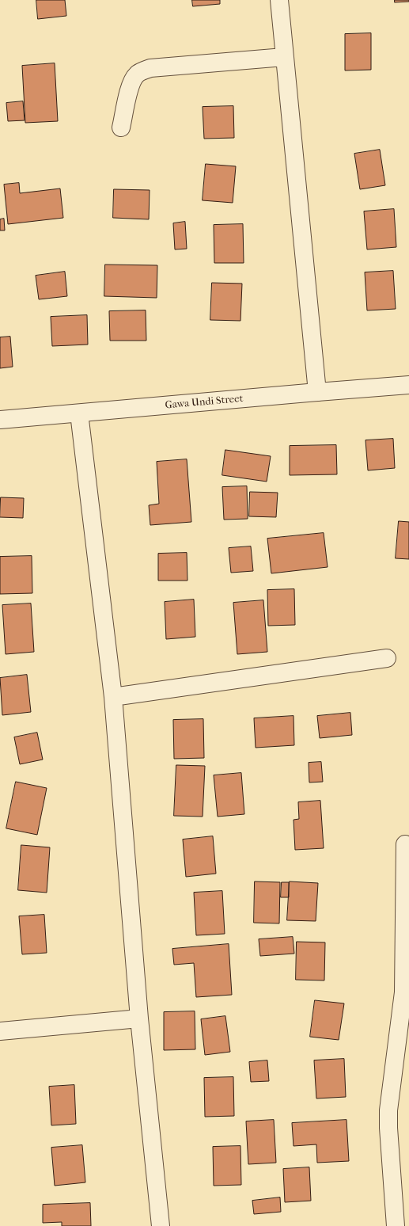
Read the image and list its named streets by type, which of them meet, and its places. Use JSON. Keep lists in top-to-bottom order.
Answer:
{
  "streets": {
    "street": ["Gawa Undi Street"]
  }
}
